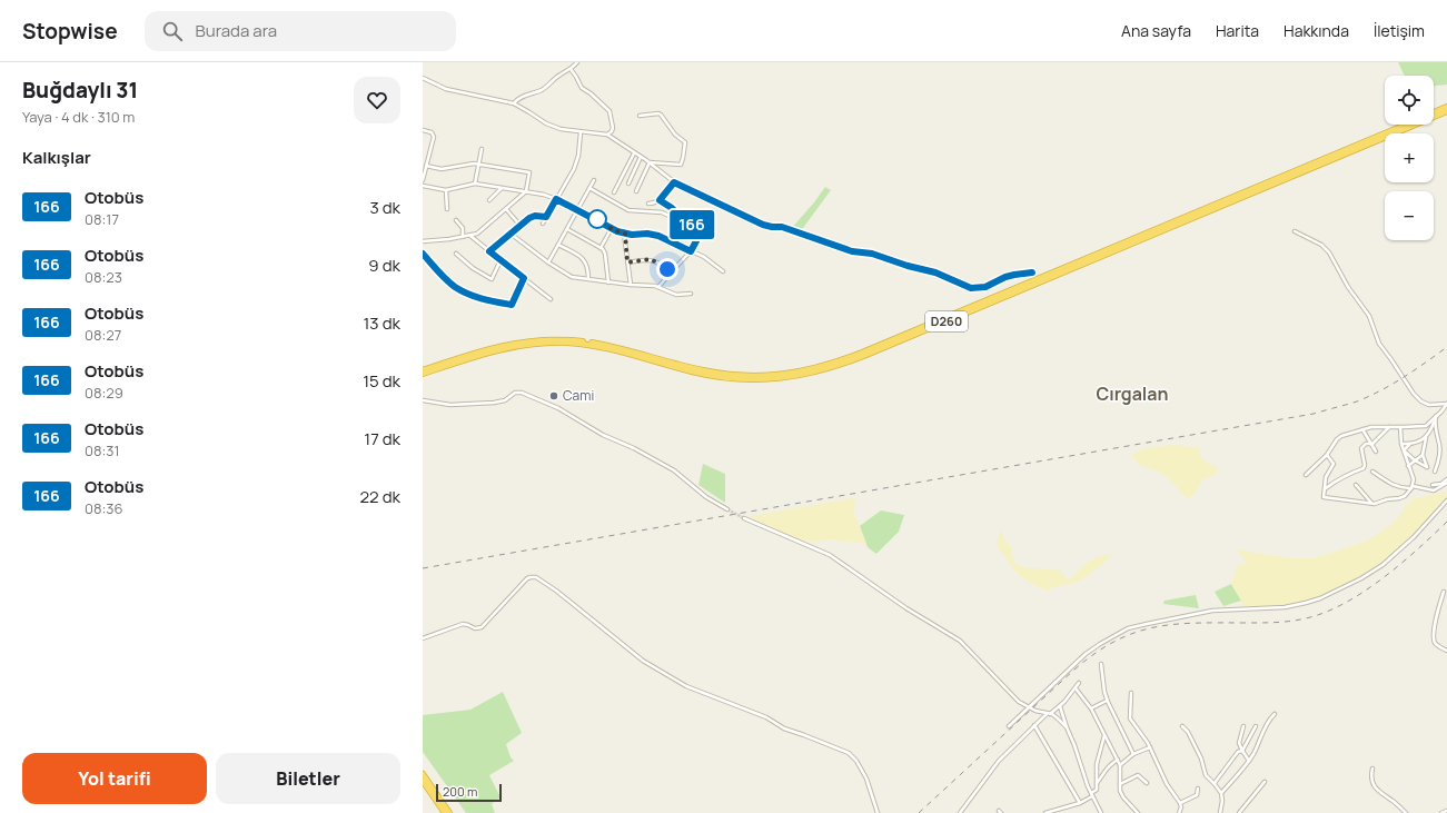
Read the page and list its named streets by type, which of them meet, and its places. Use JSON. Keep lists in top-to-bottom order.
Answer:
{
  "streets": {
    "highway": ["D260"]
  },
  "districts": ["Cırgalan"],
  "places": ["Cami"],
  "lines": ["bus line 166"],
  "scale_bar": "200 m",
  "page": {
    "header": "Stopwise",
    "search": "Burada ara",
    "nav": [
      "Ana sayfa",
      "Harita",
      "Hakkında",
      "İletişim"
    ],
    "heading": [
      ["Buğdaylı 31", "Yaya · 4 dk · 310 m"],
      "Kalkışlar"
    ],
    "on_map": "166",
    "map_buttons": ["+", "−"],
    "list": [
      {
        "mark": "166",
        "name": "Otobüs",
        "note": "08:17",
        "value": "3 dk"
      },
      {
        "mark": "166",
        "name": "Otobüs",
        "note": "08:23",
        "value": "9 dk"
      },
      {
        "mark": "166",
        "name": "Otobüs",
        "note": "08:27",
        "value": "13 dk"
      },
      {
        "mark": "166",
        "name": "Otobüs",
        "note": "08:29",
        "value": "15 dk"
      },
      {
        "mark": "166",
        "name": "Otobüs",
        "note": "08:31",
        "value": "17 dk"
      },
      {
        "mark": "166",
        "name": "Otobüs",
        "note": "08:36",
        "value": "22 dk"
      }
    ],
    "buttons": ["Yol tarifi", "Biletler"],
    "scale": "200 m"
  }
}
